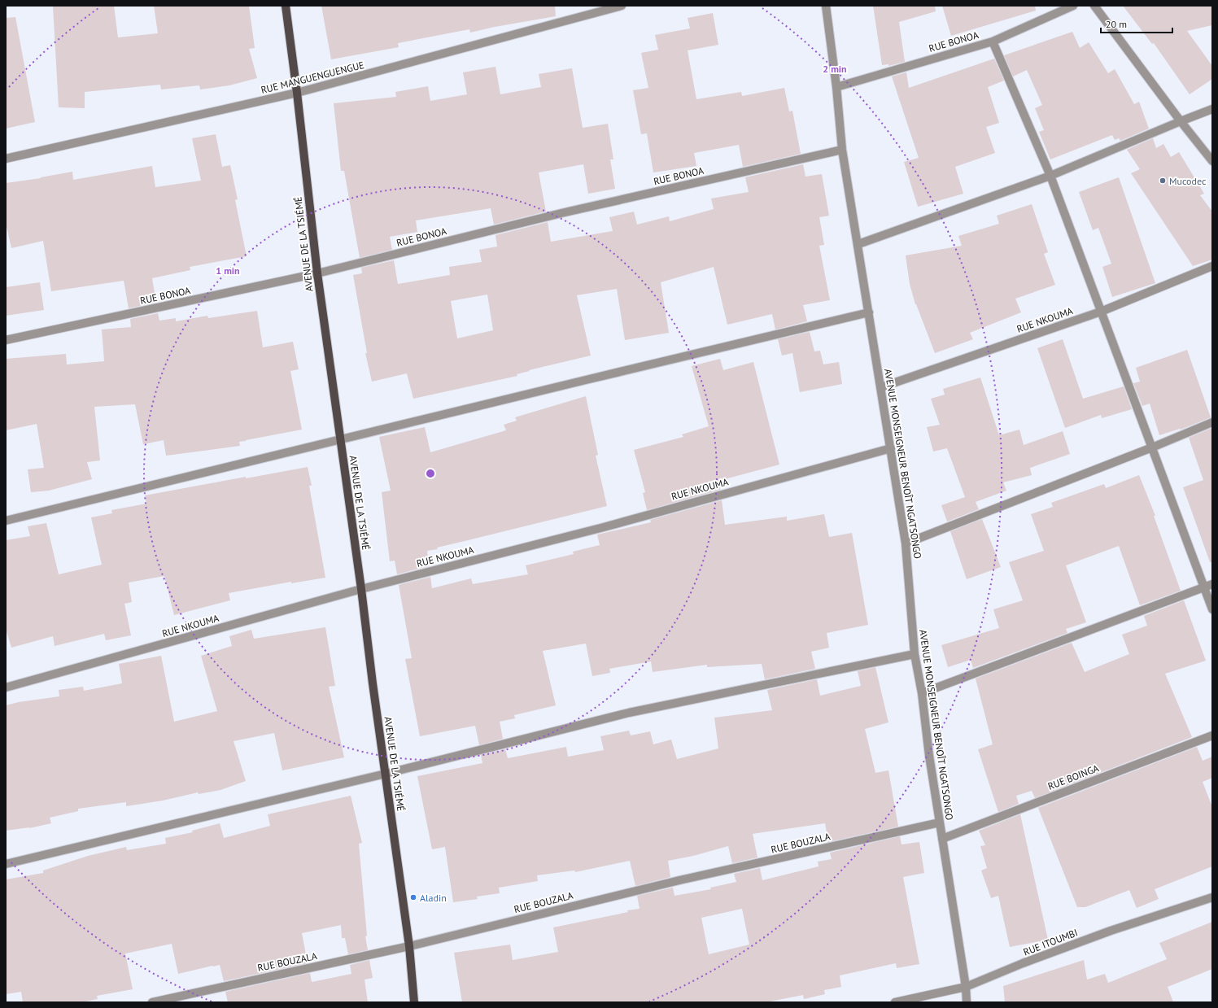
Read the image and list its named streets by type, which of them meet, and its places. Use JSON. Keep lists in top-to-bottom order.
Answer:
{
  "streets": {
    "main road": ["AVENUE DE LA TSIÉMÉ"],
    "street": [
      "RUE BONOA",
      "RUE MANGUENGUENGUE",
      "RUE NKOUMA",
      "AVENUE MONSEIGNEUR BENOÎT NGATSONGO",
      "RUE BOINGA",
      "RUE BOUZALA",
      "RUE ITOUMBI"
    ]
  },
  "crossings": [
    ["RUE BONOA", "AVENUE DE LA TSIÉMÉ"],
    ["RUE BONOA", "AVENUE MONSEIGNEUR BENOÎT NGATSONGO"],
    ["RUE MANGUENGUENGUE", "AVENUE DE LA TSIÉMÉ"],
    ["AVENUE DE LA TSIÉMÉ", "RUE NKOUMA"],
    ["AVENUE DE LA TSIÉMÉ", "RUE BOUZALA"],
    ["RUE NKOUMA", "AVENUE MONSEIGNEUR BENOÎT NGATSONGO"],
    ["AVENUE MONSEIGNEUR BENOÎT NGATSONGO", "RUE BOINGA"],
    ["AVENUE MONSEIGNEUR BENOÎT NGATSONGO", "RUE BOUZALA"],
    ["AVENUE MONSEIGNEUR BENOÎT NGATSONGO", "RUE ITOUMBI"]
  ],
  "places": ["Mucodec", "Aladin"],
  "scale_bar": "20 m",
  "rings": ["2 min", "1 min"]
}
